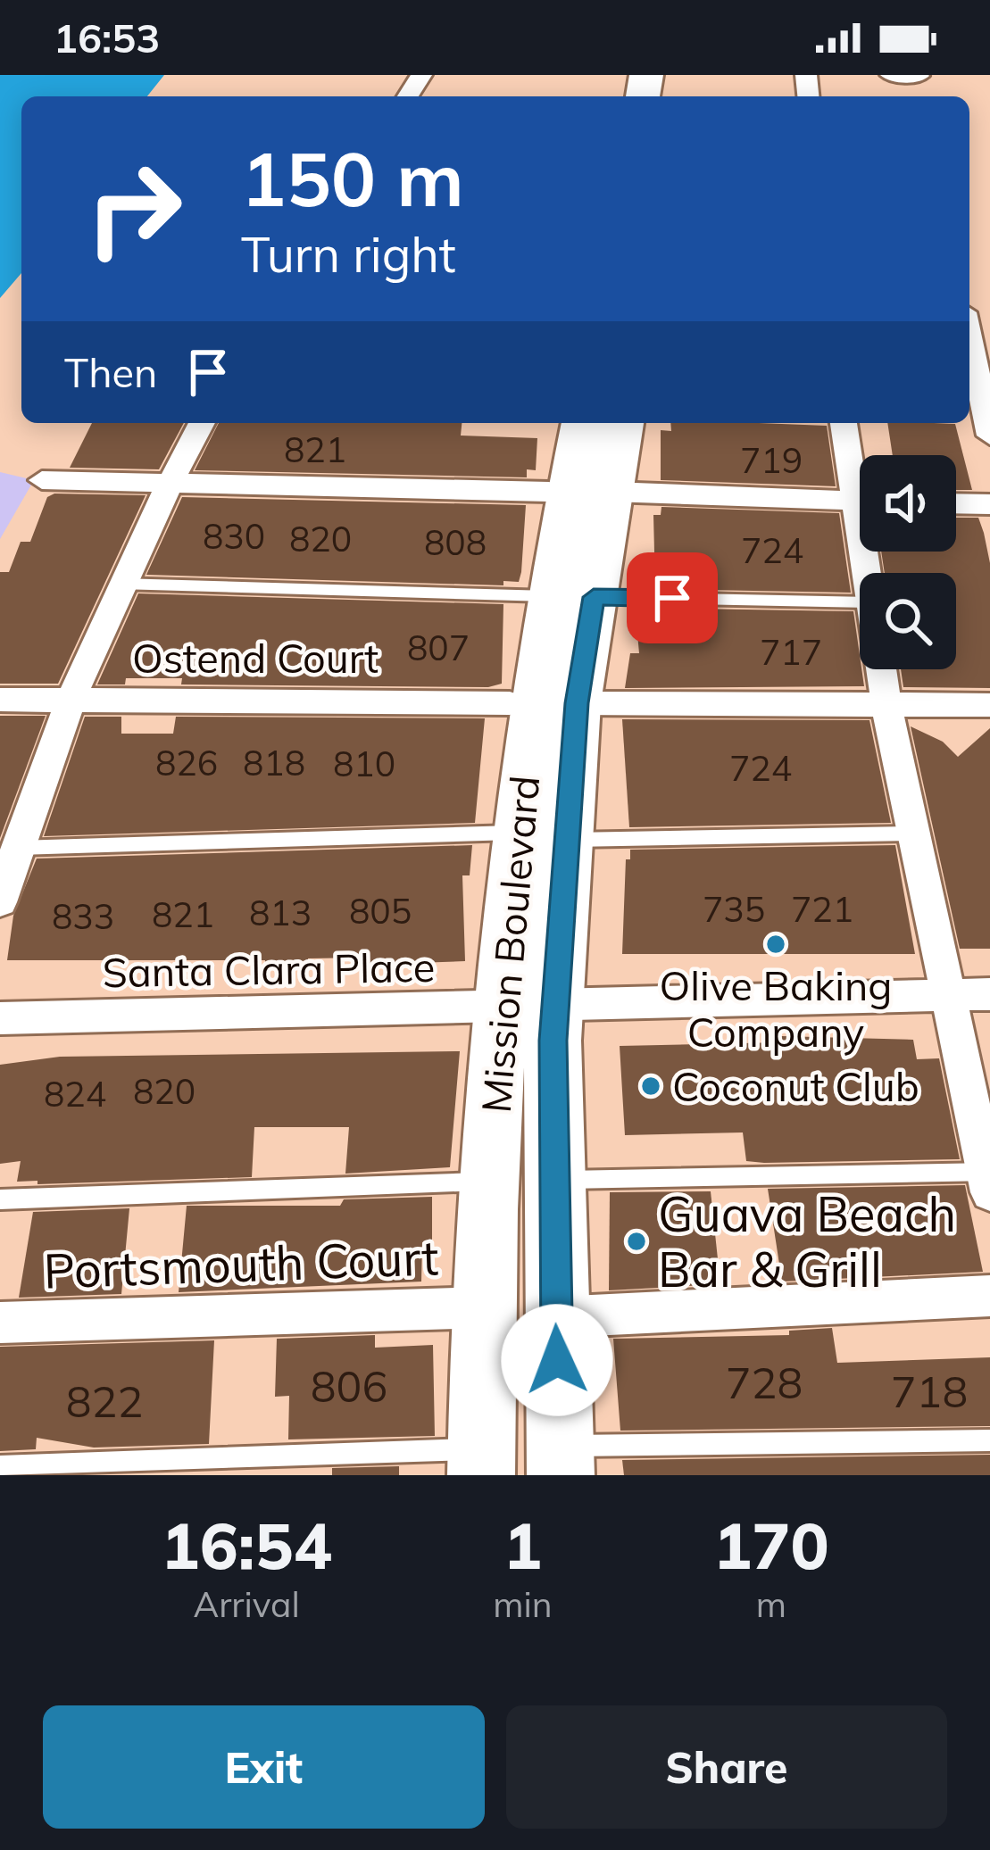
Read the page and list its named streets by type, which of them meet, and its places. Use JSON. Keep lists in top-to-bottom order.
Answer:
{
  "streets": {
    "main road": ["Mission Boulevard"],
    "street": ["Ostend Court", "Santa Clara Place", "Portsmouth Court"]
  },
  "crossings": [
    ["Mission Boulevard", "Santa Clara Place"],
    ["Mission Boulevard", "Portsmouth Court"]
  ],
  "places": ["Olive Baking Company", "Coconut Club", "Guava Beach Bar & Grill"],
  "house_numbers": [
    "821",
    "719",
    "830",
    "820",
    "808",
    "724",
    "807",
    "717",
    "826",
    "818",
    "810",
    "724",
    "735",
    "721",
    "805",
    "813",
    "821",
    "833",
    "820",
    "824",
    "728",
    "806",
    "718",
    "822"
  ],
  "page": {
    "status": "16:53",
    "turn": ["150 m", "Turn right"],
    "then": "Then",
    "eta": [
      "16:54",
      "Arrival",
      "1",
      "min",
      "170",
      "m"
    ],
    "buttons": ["Exit", "Share"]
  }
}
